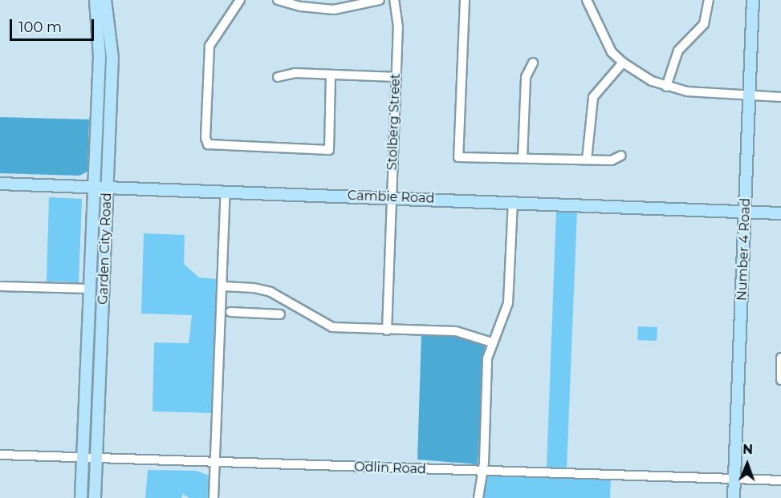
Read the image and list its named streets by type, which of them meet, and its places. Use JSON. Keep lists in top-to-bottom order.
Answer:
{
  "streets": {
    "main road": ["Cambie Road", "Garden City Road", "Number 4 Road"],
    "street": ["Stolberg Street", "Odlin Road"]
  },
  "crossings": [
    ["Stolberg Street", "Cambie Road"],
    ["Cambie Road", "Garden City Road"],
    ["Cambie Road", "Number 4 Road"],
    ["Garden City Road", "Odlin Road"],
    ["Number 4 Road", "Odlin Road"]
  ],
  "scale_bar": "100 m",
  "north": "top"
}
